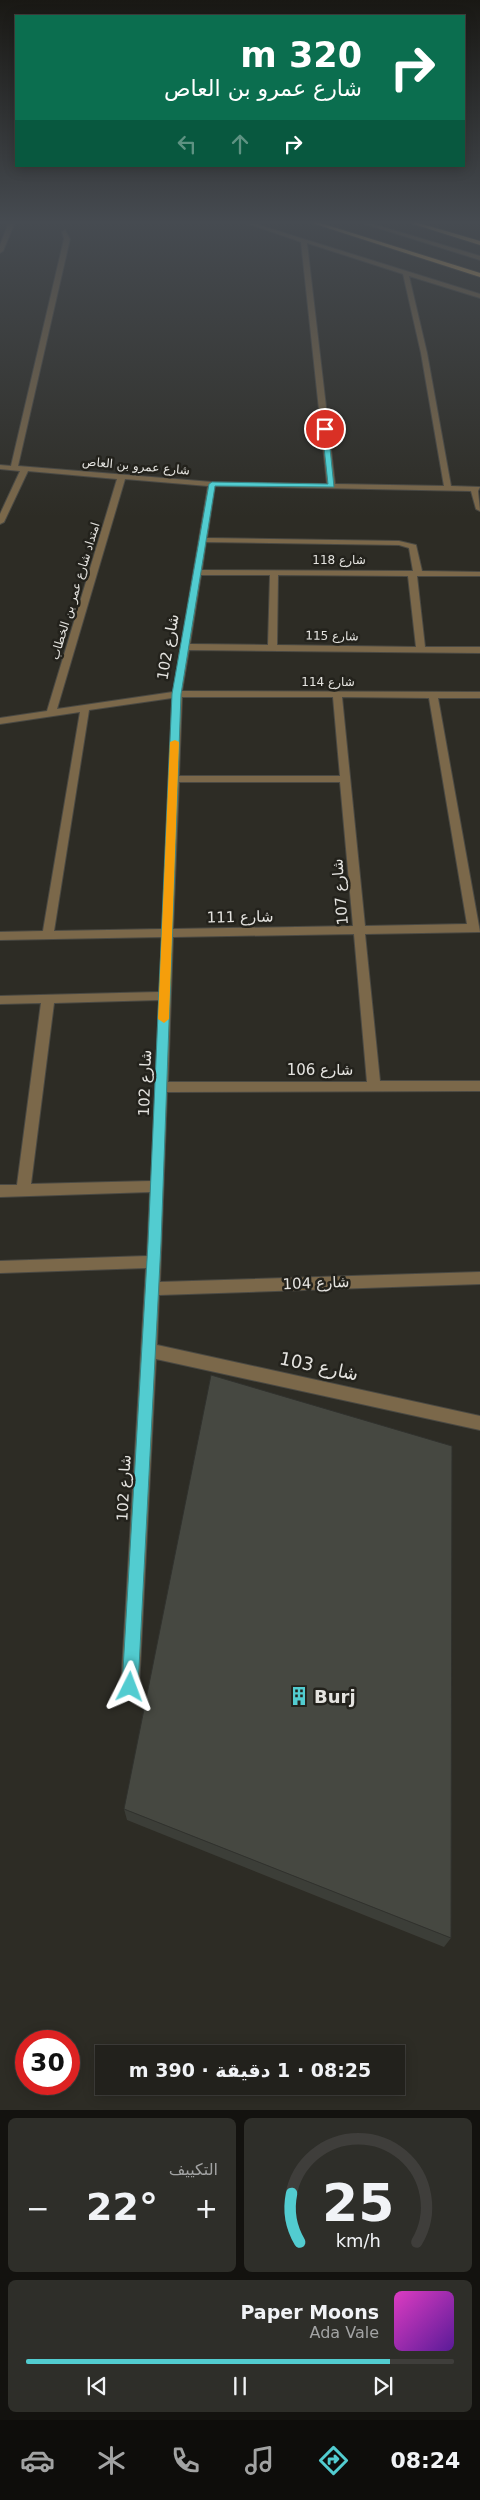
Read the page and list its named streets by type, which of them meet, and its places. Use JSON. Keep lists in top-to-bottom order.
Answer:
{
  "streets": {
    "street": [
      "شارع عمرو بن العاص",
      "شارع 118",
      "امتداد شارع عمر بن الخطاب",
      "شارع 115",
      "شارع 102",
      "شارع 114",
      "شارع 107",
      "شارع 111",
      "شارع 106",
      "شارع 104",
      "شارع 103"
    ]
  },
  "crossings": [
    ["شارع عمرو بن العاص", "امتداد شارع عمر بن الخطاب"],
    ["شارع عمرو بن العاص", "شارع 102"],
    ["شارع 118", "شارع 102"],
    ["امتداد شارع عمر بن الخطاب", "شارع 114"],
    ["شارع 115", "شارع 102"],
    ["شارع 102", "شارع 114"],
    ["شارع 102", "شارع 111"],
    ["شارع 102", "شارع 106"],
    ["شارع 102", "شارع 104"],
    ["شارع 102", "شارع 103"],
    ["شارع 114", "شارع 107"],
    ["شارع 107", "شارع 111"],
    ["شارع 107", "شارع 106"]
  ],
  "places": {
    "building": ["Burj"]
  },
  "page": {
    "turn": ["320 m", "شارع عمرو بن العاص"],
    "limit": "30",
    "trip": "08:25 · 1 دقيقة · 390 m",
    "tile": "التكييف",
    "heat": ["−", "22°", "+"],
    "song": ["Paper Moons", "Ada Vale"],
    "tabs": "08:24",
    "gauge": ["25", "km/h"]
  }
}
